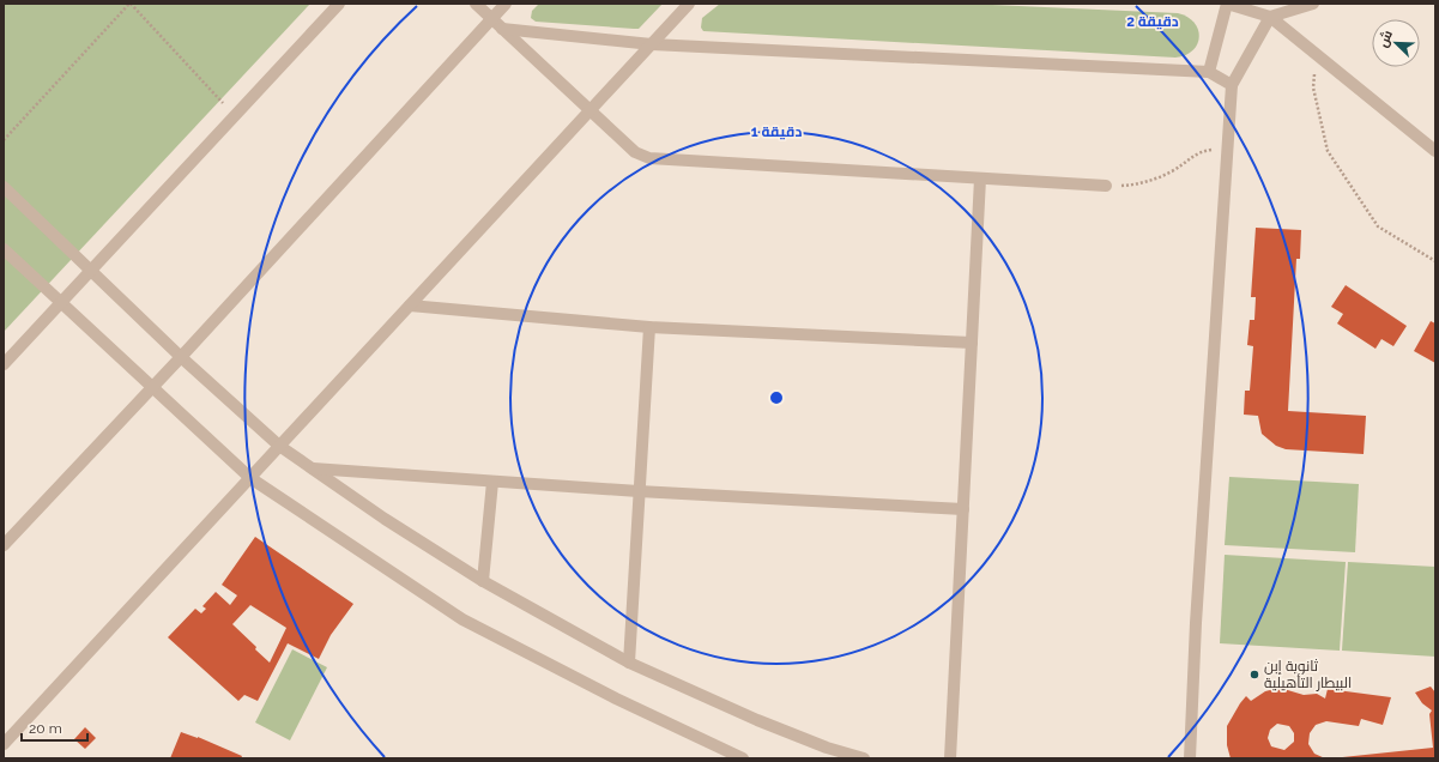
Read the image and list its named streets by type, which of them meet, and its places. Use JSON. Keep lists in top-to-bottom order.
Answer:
{
  "places": ["ثانوية إبن البيطار التأهيلية"],
  "scale_bar": "20 m",
  "north": "top left",
  "rings": ["2 دقيقة", "1 دقيقة"]
}
